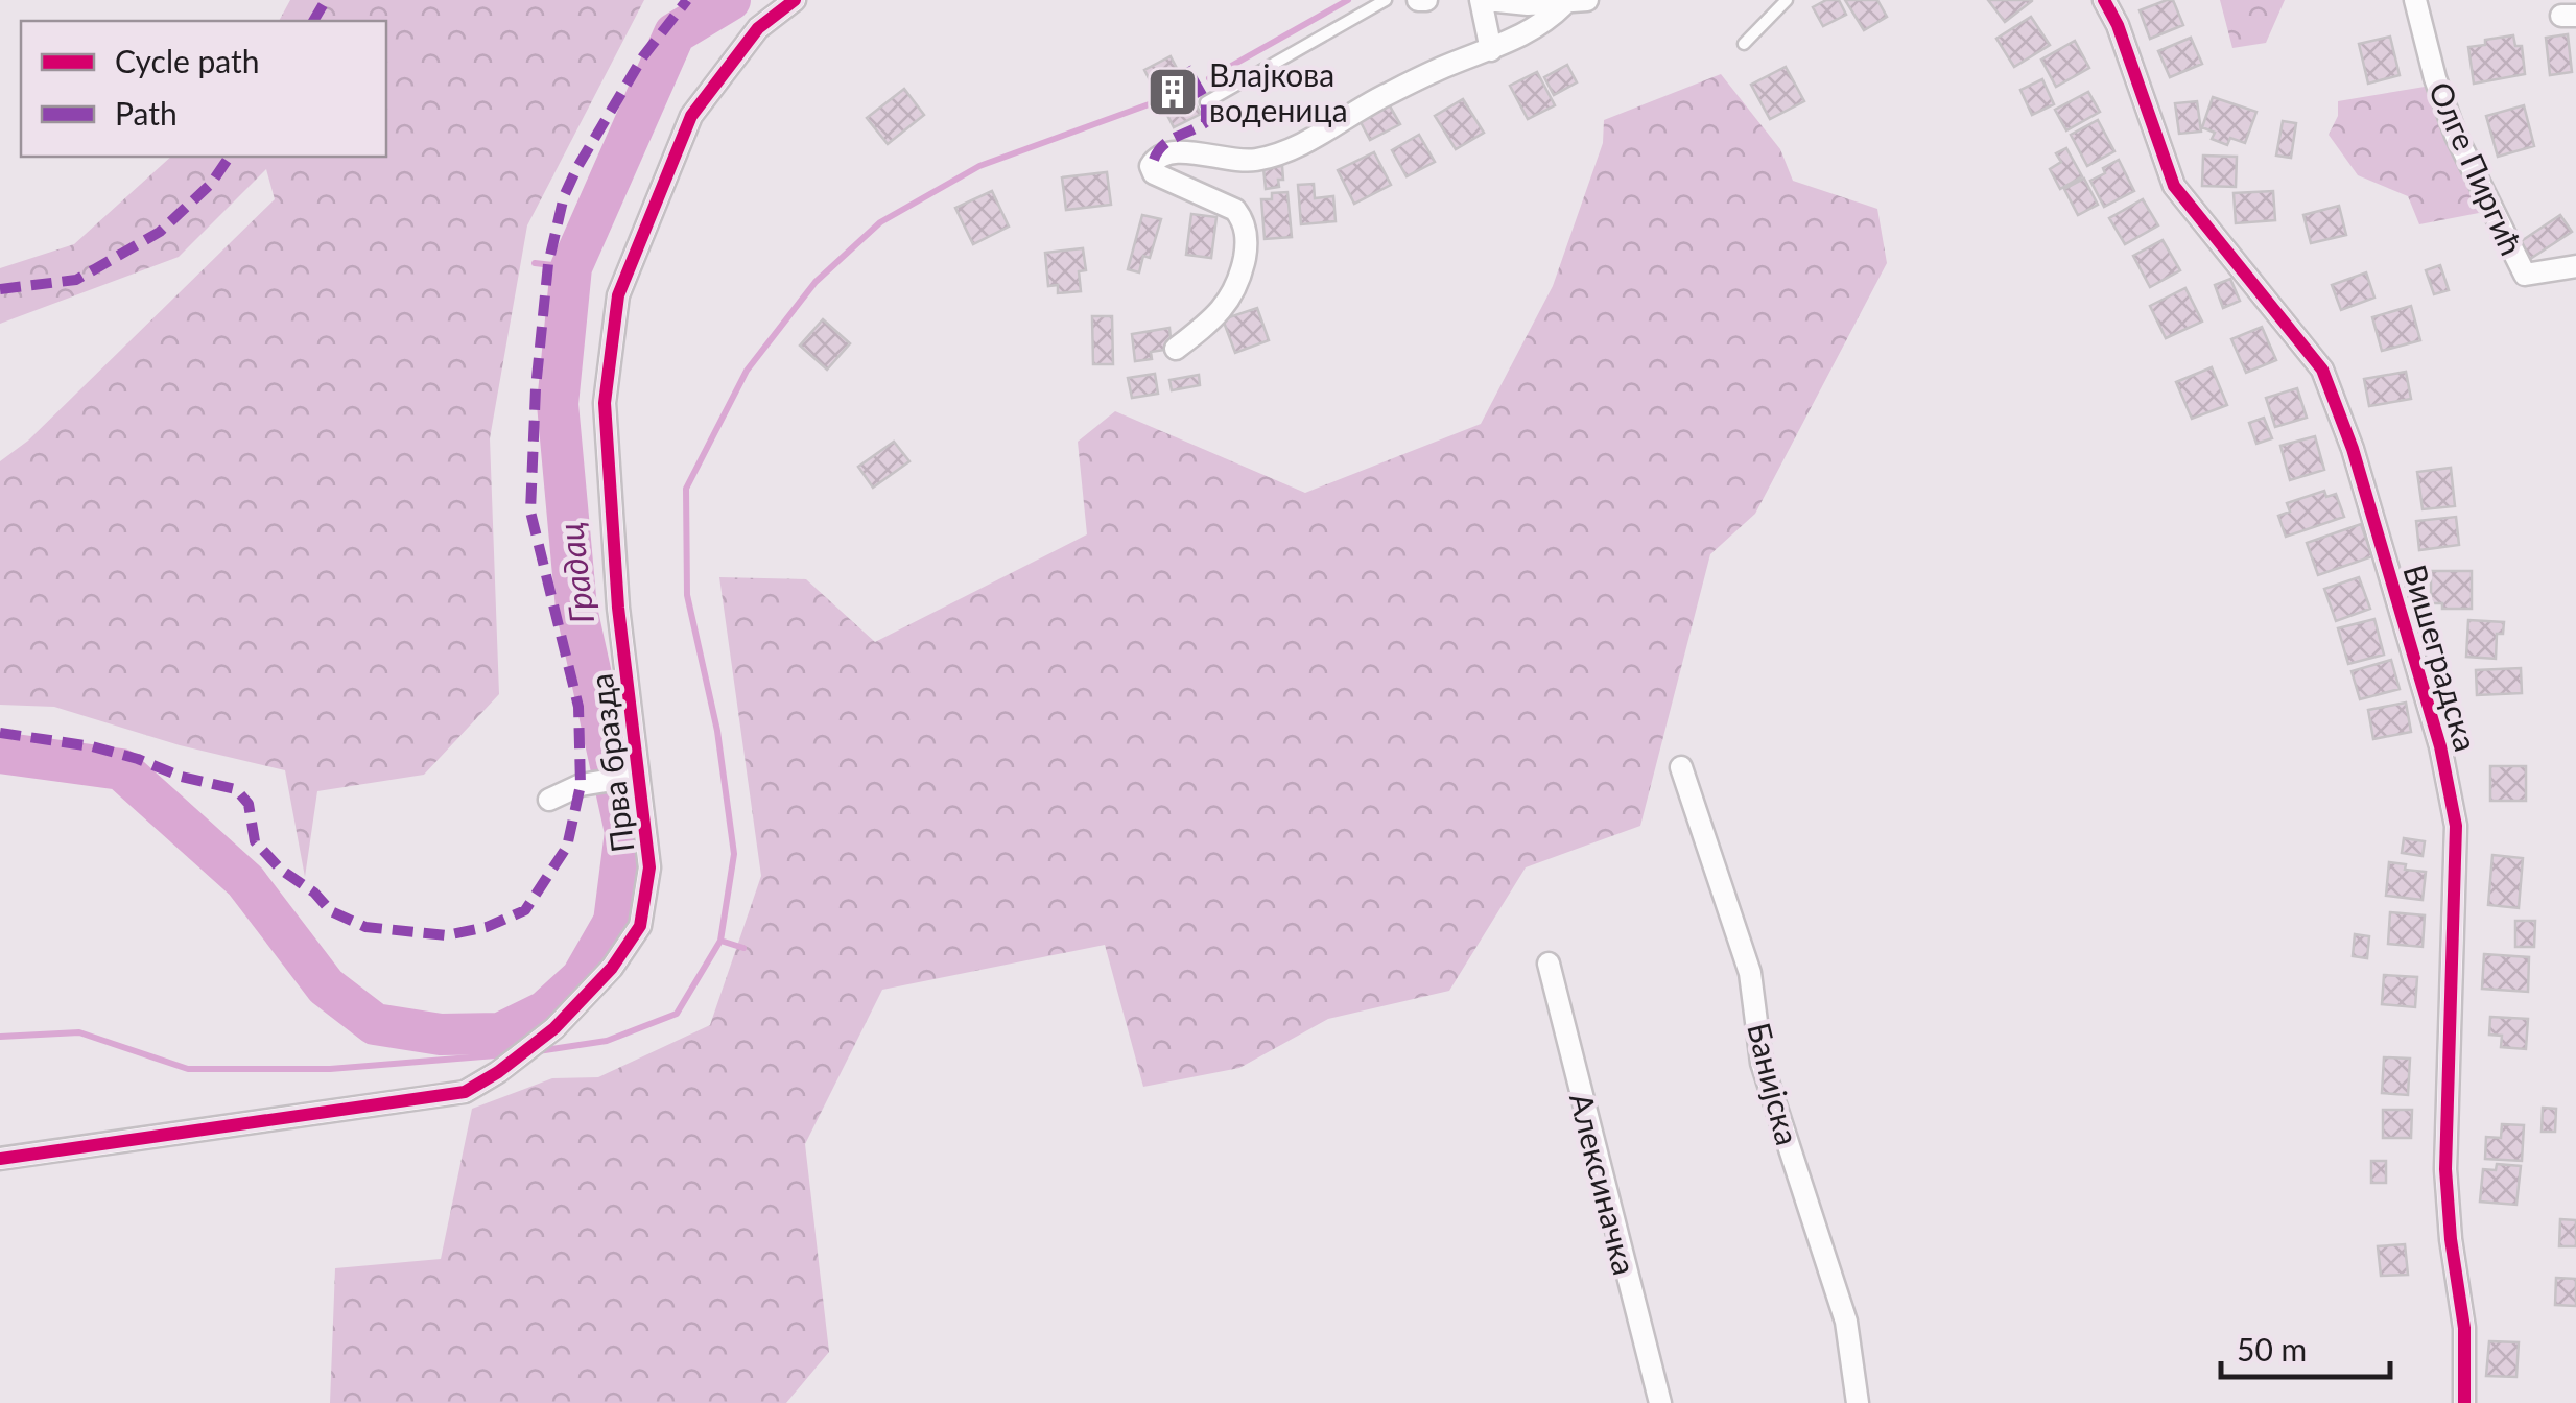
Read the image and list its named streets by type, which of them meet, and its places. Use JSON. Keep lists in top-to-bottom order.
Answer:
{
  "streets": {
    "street": [
      "Олге Пиргић",
      "Вишеградска",
      "Прва бразда",
      "Банијска",
      "Алексиначка"
    ]
  },
  "water": ["Градац"],
  "places": {
    "building": ["Влајкова воденица"]
  },
  "legend": ["Cycle path", "Path"],
  "scale_bar": "50 m"
}
